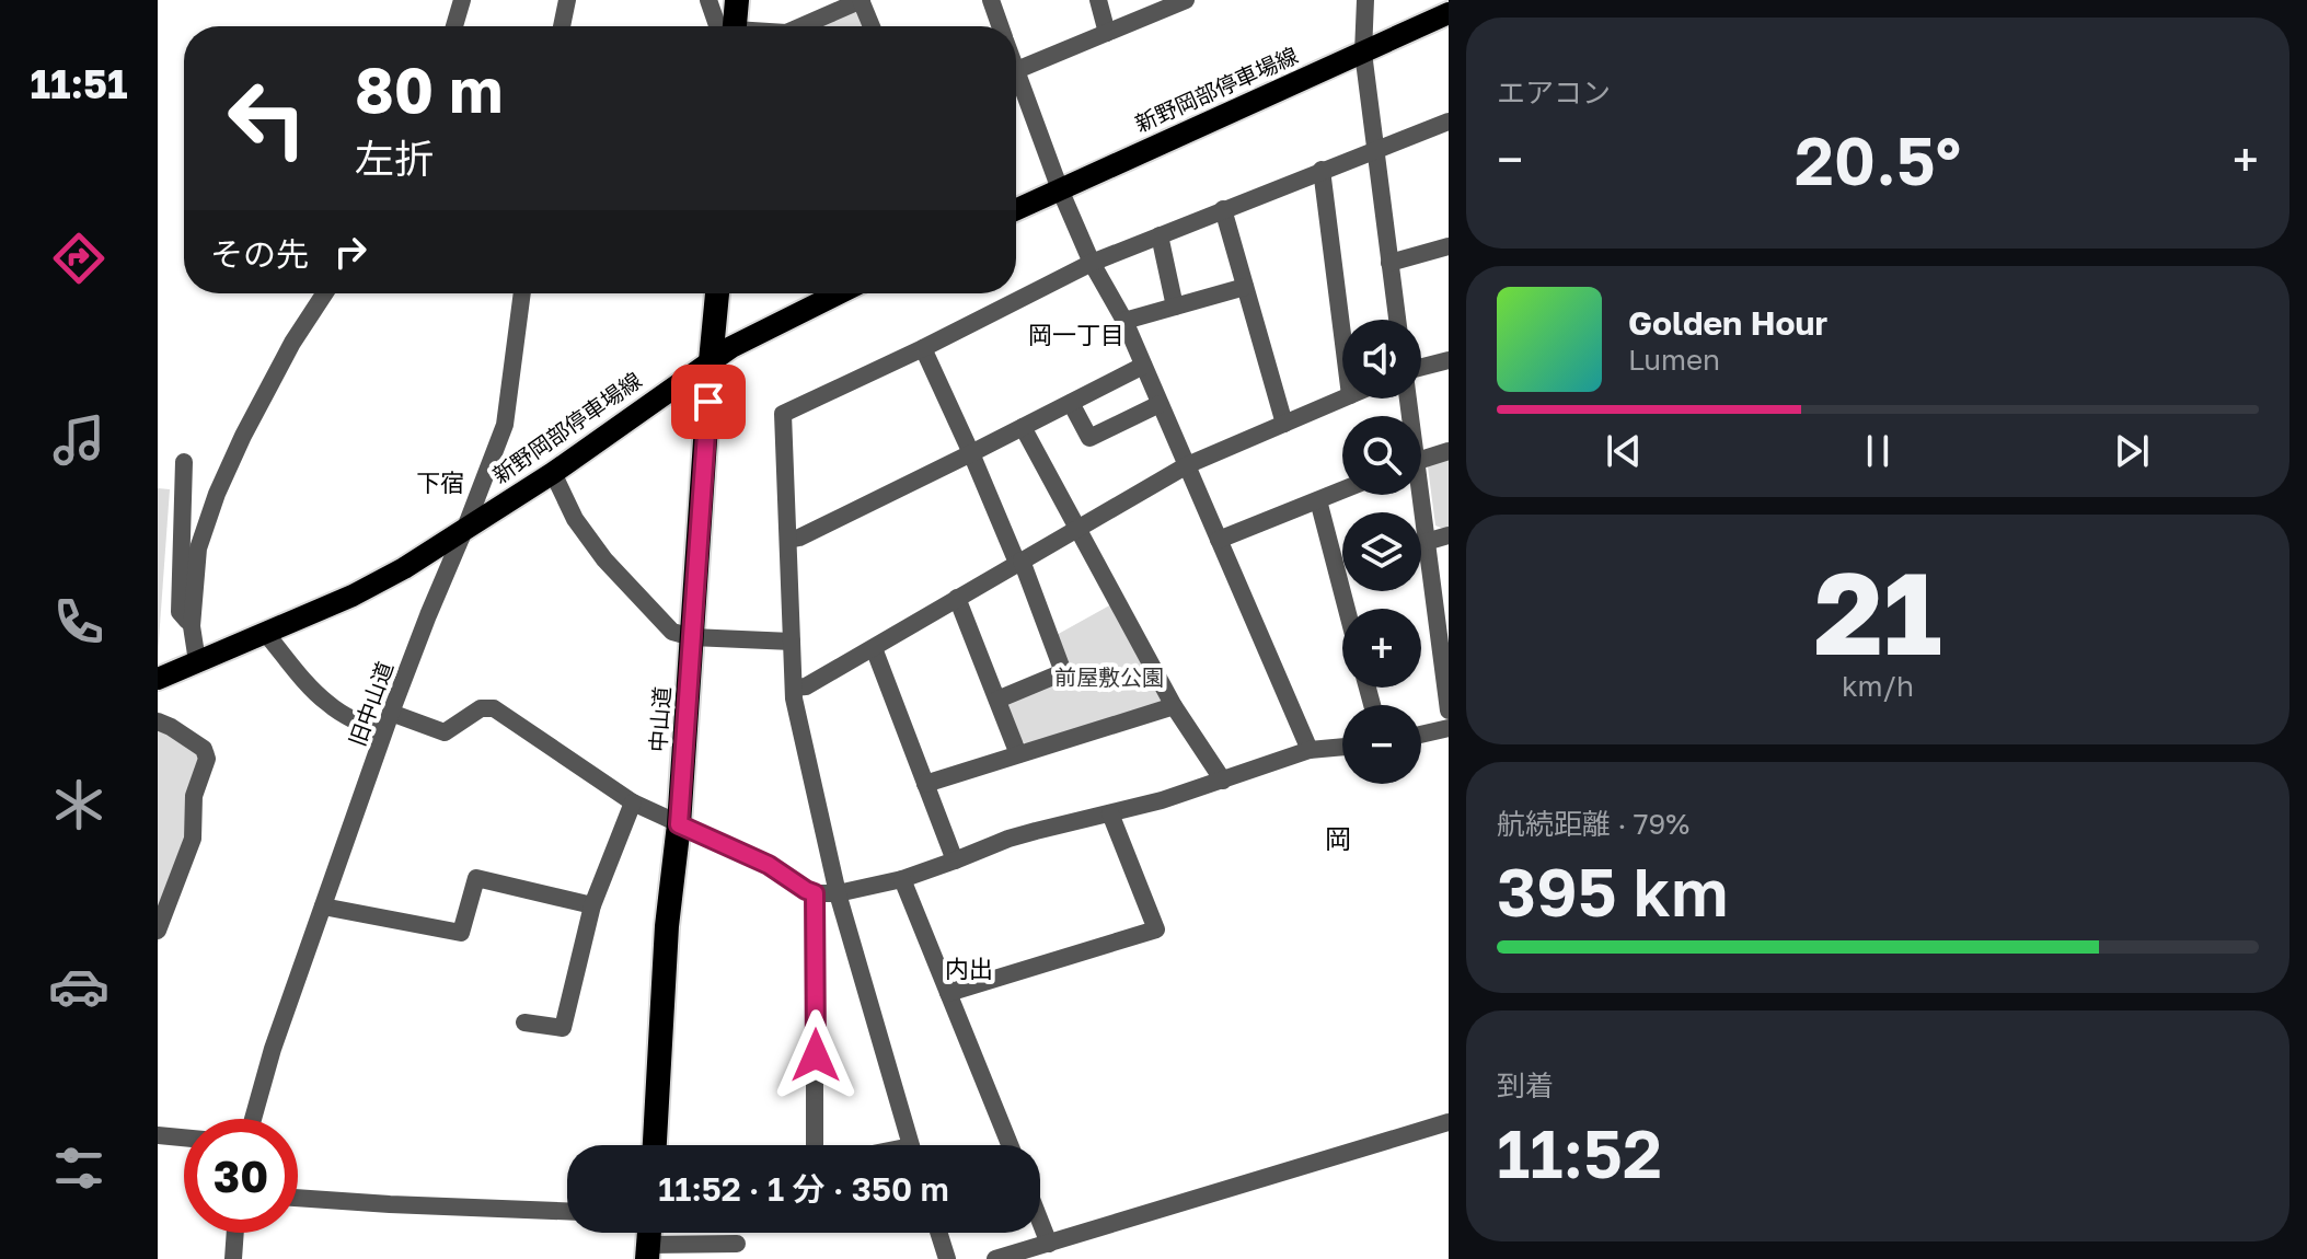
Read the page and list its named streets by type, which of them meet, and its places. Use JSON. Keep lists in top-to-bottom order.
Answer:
{
  "streets": {
    "highway": ["中山道"],
    "main road": ["新野岡部停車場線"],
    "street": ["旧中山道"]
  },
  "crossings": [
    ["新野岡部停車場線", "旧中山道"],
    ["新野岡部停車場線", "中山道"]
  ],
  "districts": [
    "岡一丁目",
    "下宿",
    "岡",
    "内出"
  ],
  "parks": ["前屋敷公園"],
  "page": {
    "tabs": "11:51",
    "tile": [
      "エアコン",
      ["21", "km/h"],
      ["航続距離 · 79%", "395 km"],
      ["到着", "11:52"]
    ],
    "turn": ["80 m", "左折"],
    "heat": ["−", "20.5°", "+"],
    "then": "その先",
    "song": ["Golden Hour", "Lumen"],
    "map_buttons": ["+", "−"],
    "limit": "30",
    "trip": "11:52 · 1 分 · 350 m"
  }
}
